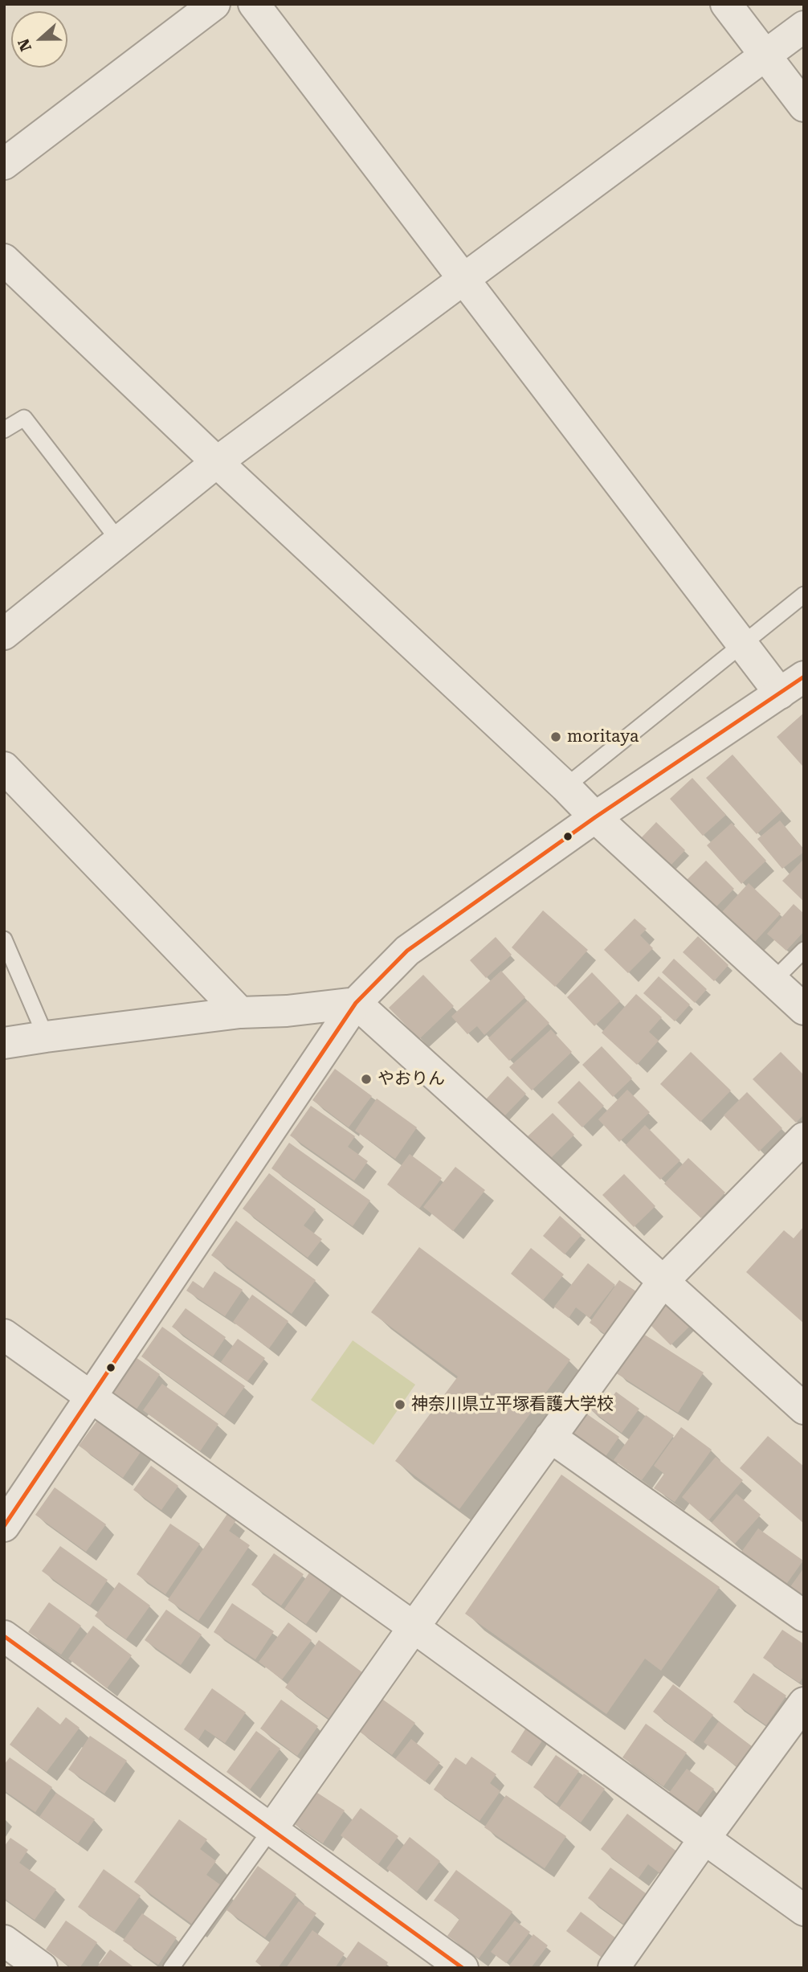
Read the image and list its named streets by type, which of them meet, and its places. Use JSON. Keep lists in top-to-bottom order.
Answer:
{
  "places": ["moritaya", "やおりん", "神奈川県立平塚看護大学校"],
  "north": "left"
}
